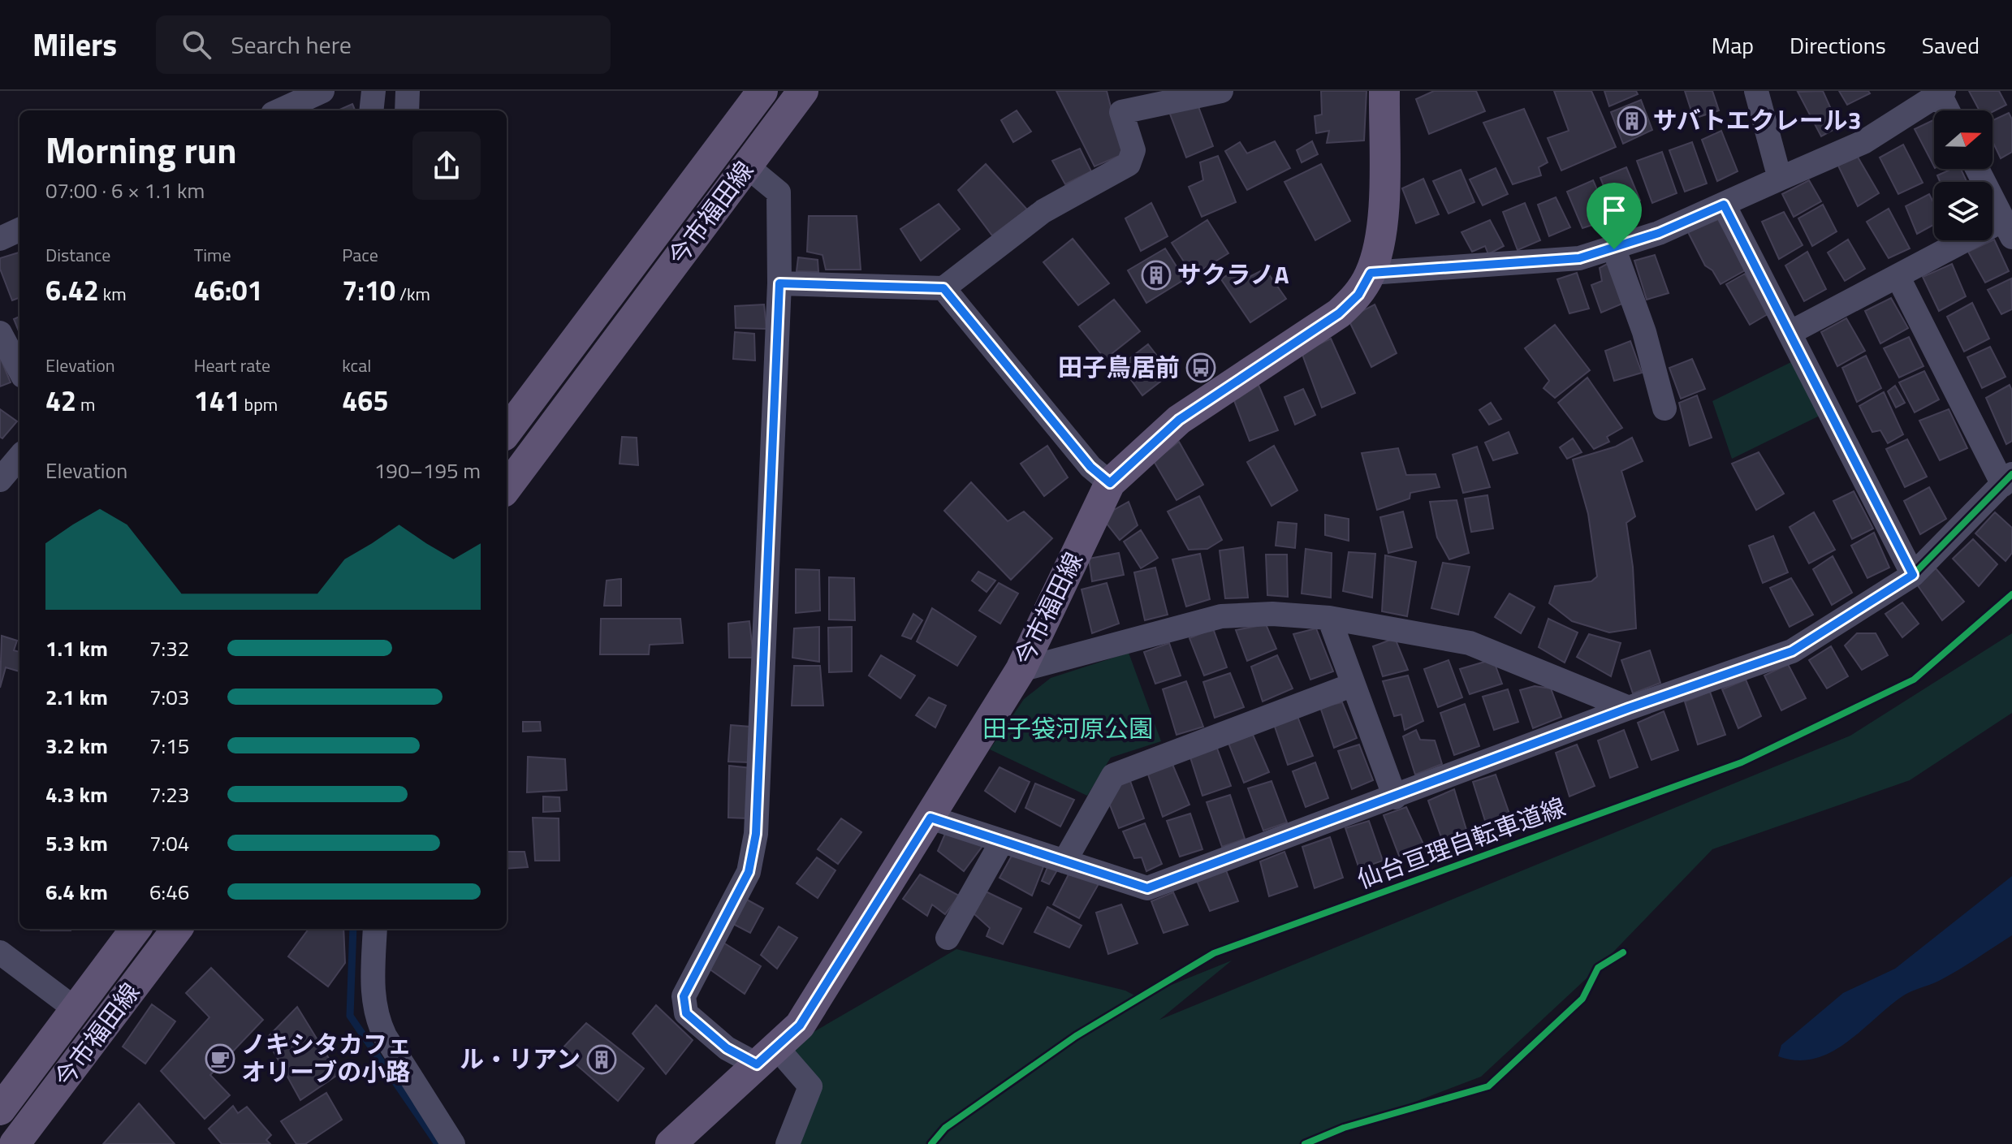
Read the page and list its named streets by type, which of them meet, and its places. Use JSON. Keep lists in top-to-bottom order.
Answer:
{
  "streets": {
    "main road": ["今市福田線"],
    "cycle path": ["仙台亘理自転車道線"]
  },
  "parks": ["田子袋河原公園"],
  "places": {
    "building": ["サバトエクレール3", "サクラノA", "ル・リアン"],
    "bus stop": ["田子鳥居前"],
    "cafe": ["ノキシタカフェ オリーブの小路"]
  },
  "north": "right",
  "page": {
    "header": "Milers",
    "search": "Search here",
    "nav": ["Map", "Directions", "Saved"],
    "heading": ["Morning run", "07:00 · 6 × 1.1 km"],
    "stats": [
      ["Distance", "6.42 km"],
      ["Time", "46:01"],
      ["Pace", "7:10 /km"],
      ["Elevation", "42 m"],
      ["Heart rate", "141 bpm"],
      ["kcal", "465"]
    ],
    "chart": ["Elevation", "190–195 m"],
    "list": [
      {
        "name": "1.1 km",
        "note": "7:32"
      },
      {
        "name": "2.1 km",
        "note": "7:03"
      },
      {
        "name": "3.2 km",
        "note": "7:15"
      },
      {
        "name": "4.3 km",
        "note": "7:23"
      },
      {
        "name": "5.3 km",
        "note": "7:04"
      },
      {
        "name": "6.4 km",
        "note": "6:46"
      }
    ]
  }
}
